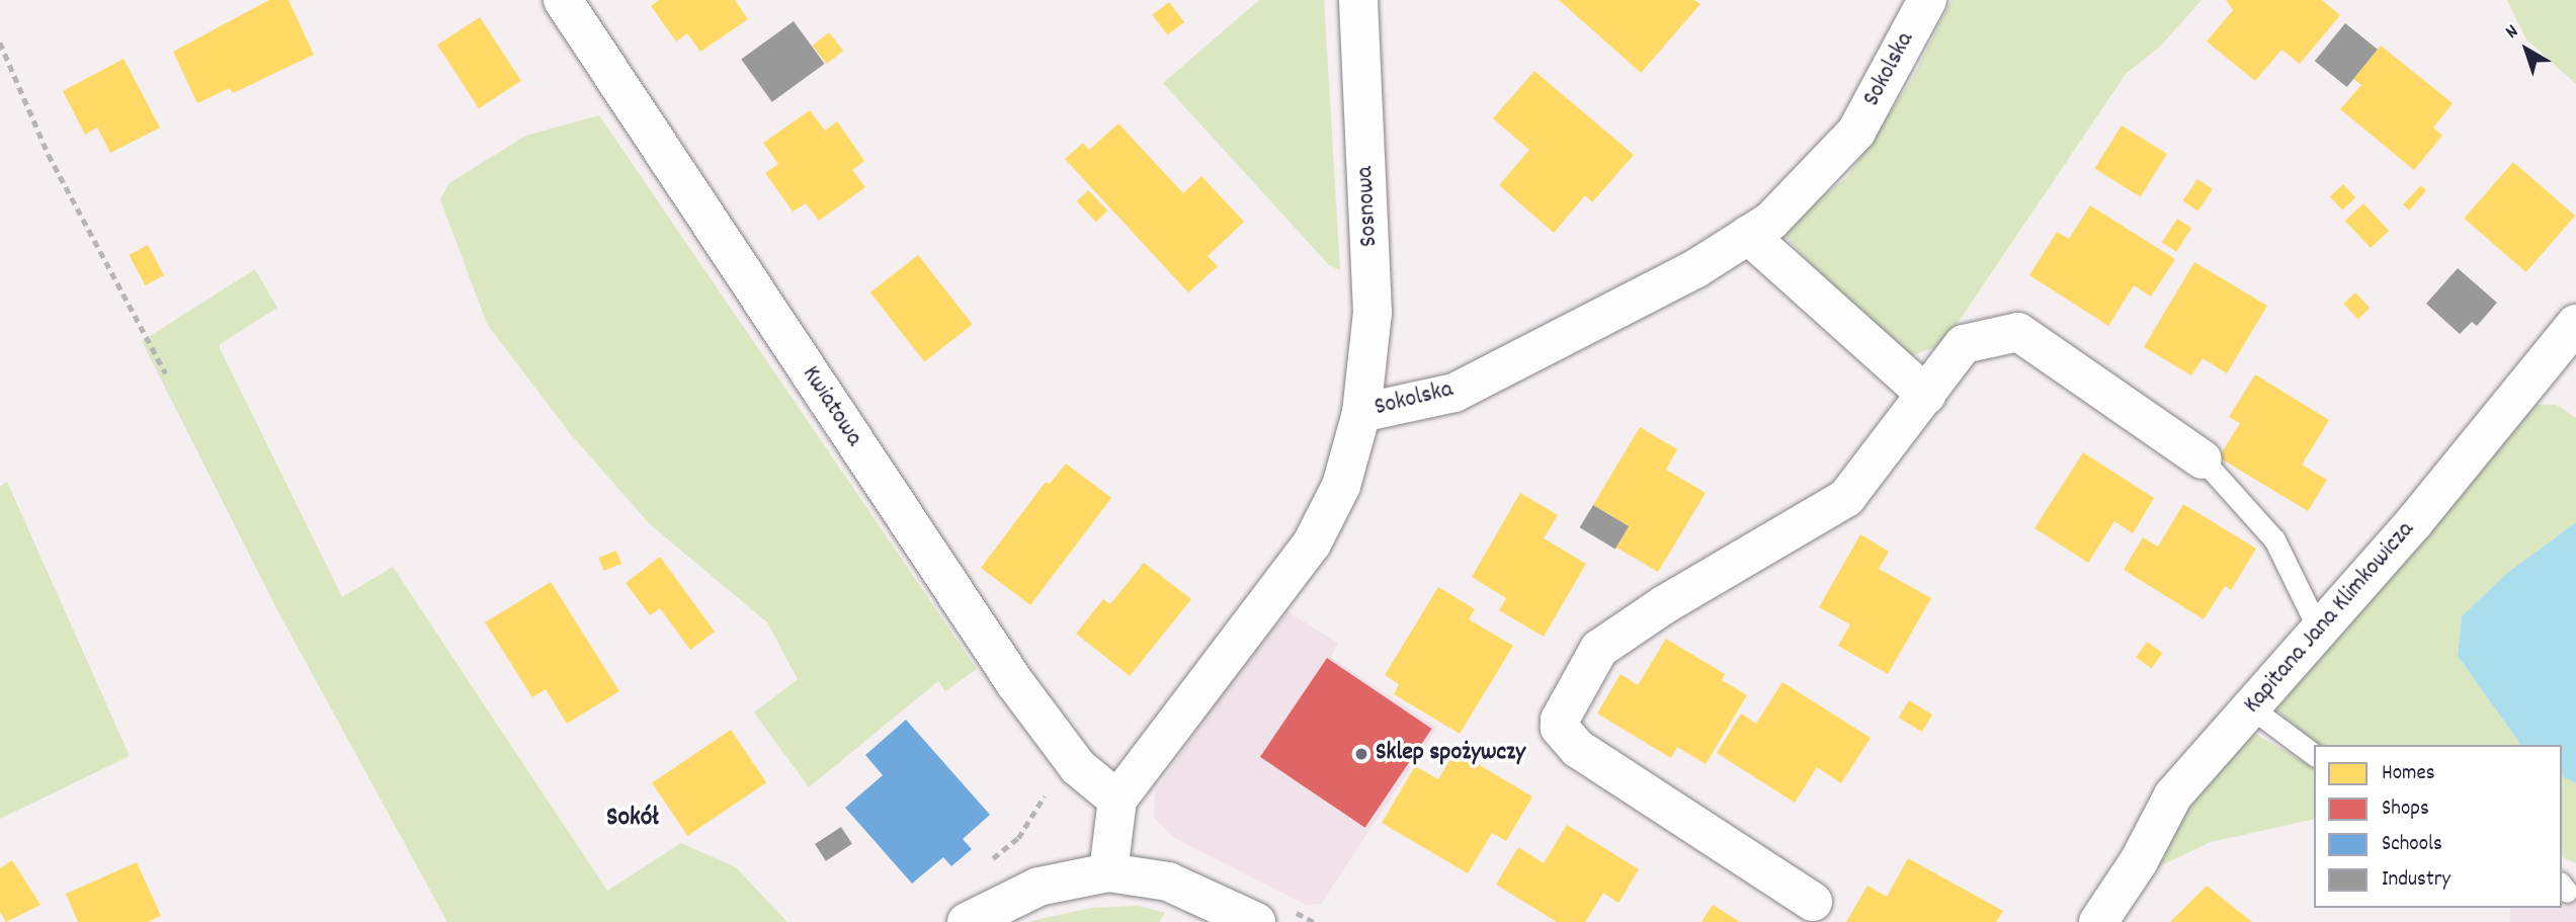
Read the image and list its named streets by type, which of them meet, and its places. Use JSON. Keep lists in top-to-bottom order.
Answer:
{
  "streets": {
    "street": [
      "Sokolska",
      "Sosnowa",
      "Kwiatowa",
      "Kapitana Jana Klimkowicza"
    ]
  },
  "crossings": [
    ["Sokolska", "Sosnowa"],
    ["Sokolska", "Kwiatowa"]
  ],
  "districts": ["Sokół"],
  "places": ["Sklep spożywczy"],
  "legend": [
    "Homes",
    "Shops",
    "Schools",
    "Industry"
  ],
  "north": "top left"
}
